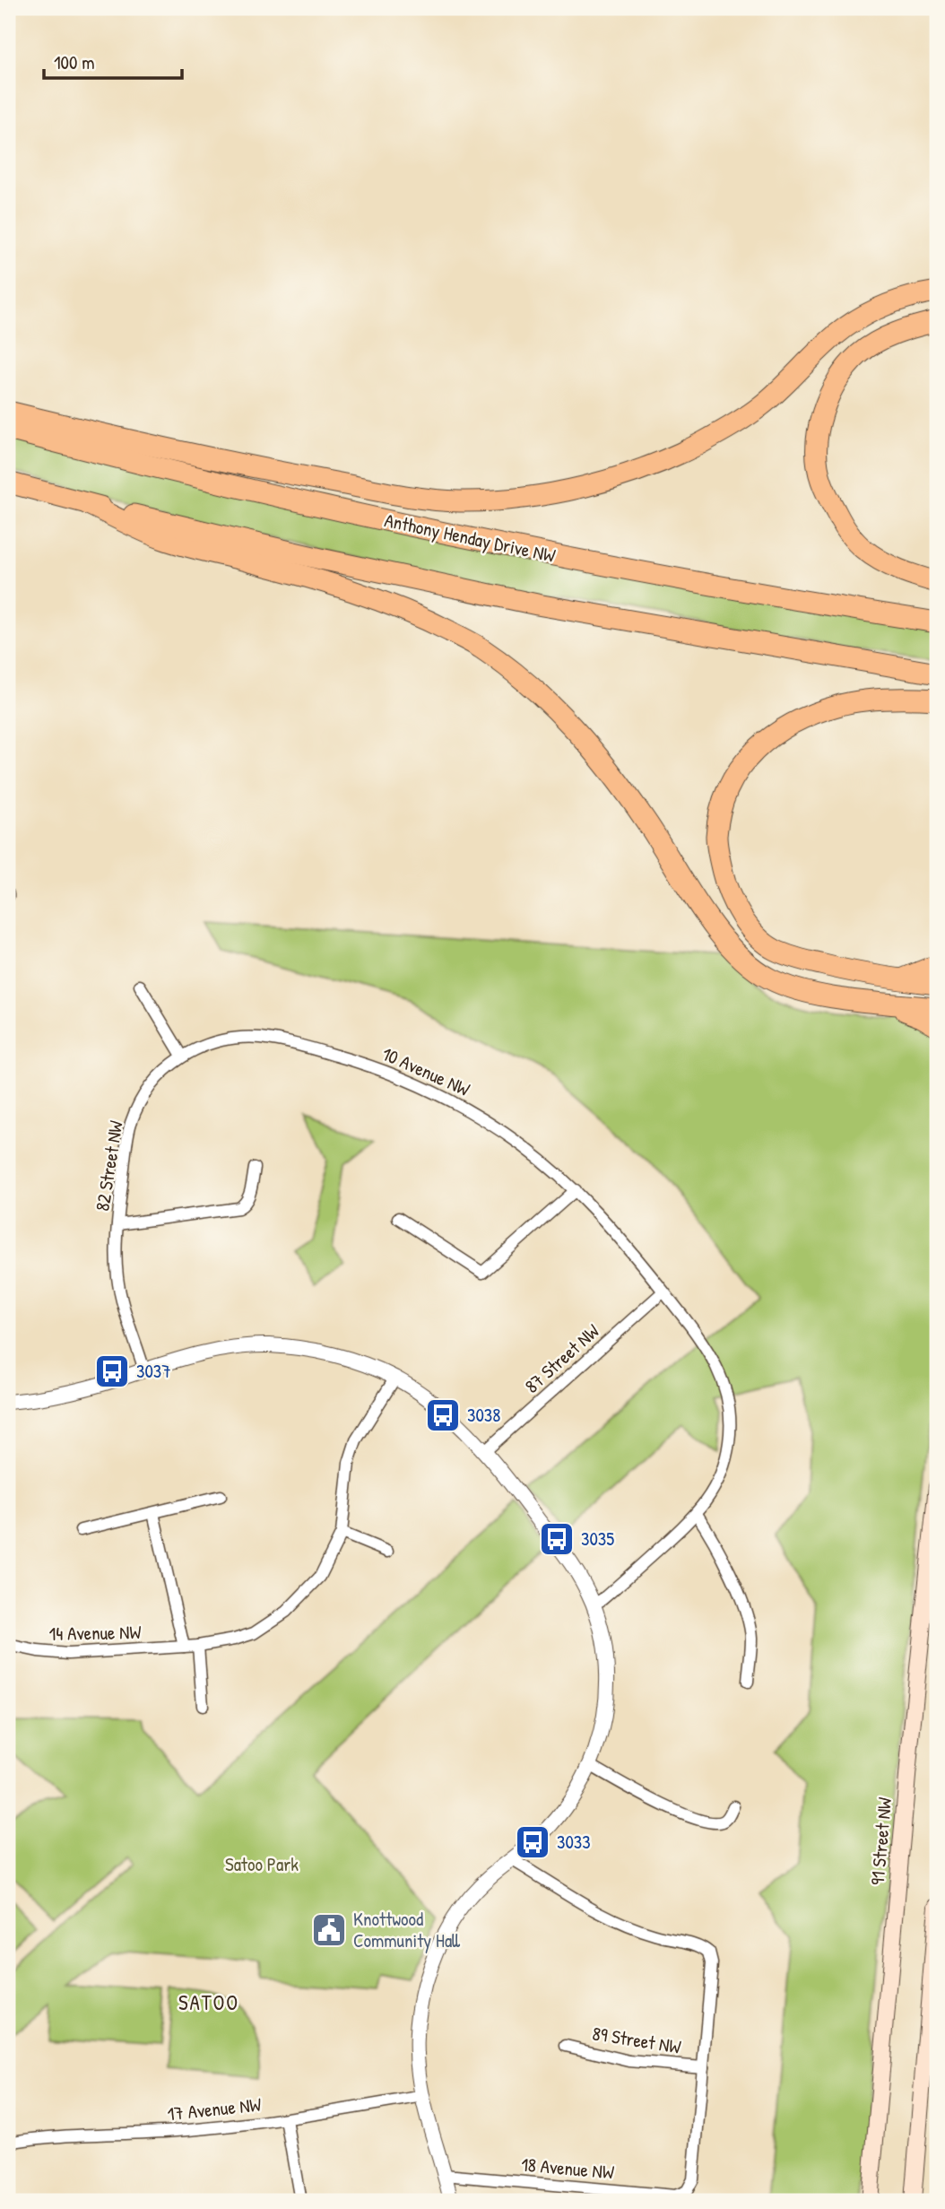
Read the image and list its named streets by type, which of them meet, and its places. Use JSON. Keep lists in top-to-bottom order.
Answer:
{
  "streets": {
    "highway": ["Anthony Henday Drive NW"],
    "main road": ["91 Street NW"],
    "street": [
      "10 Avenue NW",
      "82 Street NW",
      "87 Street NW",
      "14 Avenue NW",
      "89 Street NW",
      "17 Avenue NW",
      "18 Avenue NW"
    ]
  },
  "crossings": [
    ["10 Avenue NW", "82 Street NW"],
    ["10 Avenue NW", "87 Street NW"],
    ["89 Street NW", "18 Avenue NW"]
  ],
  "districts": ["SATOO"],
  "parks": ["Satoo Park"],
  "places": {
    "bus stop": [
      "3037",
      "3038",
      "3035",
      "3033"
    ],
    "public building": ["Knottwood Community Hall"]
  },
  "scale_bar": "100 m"
}
